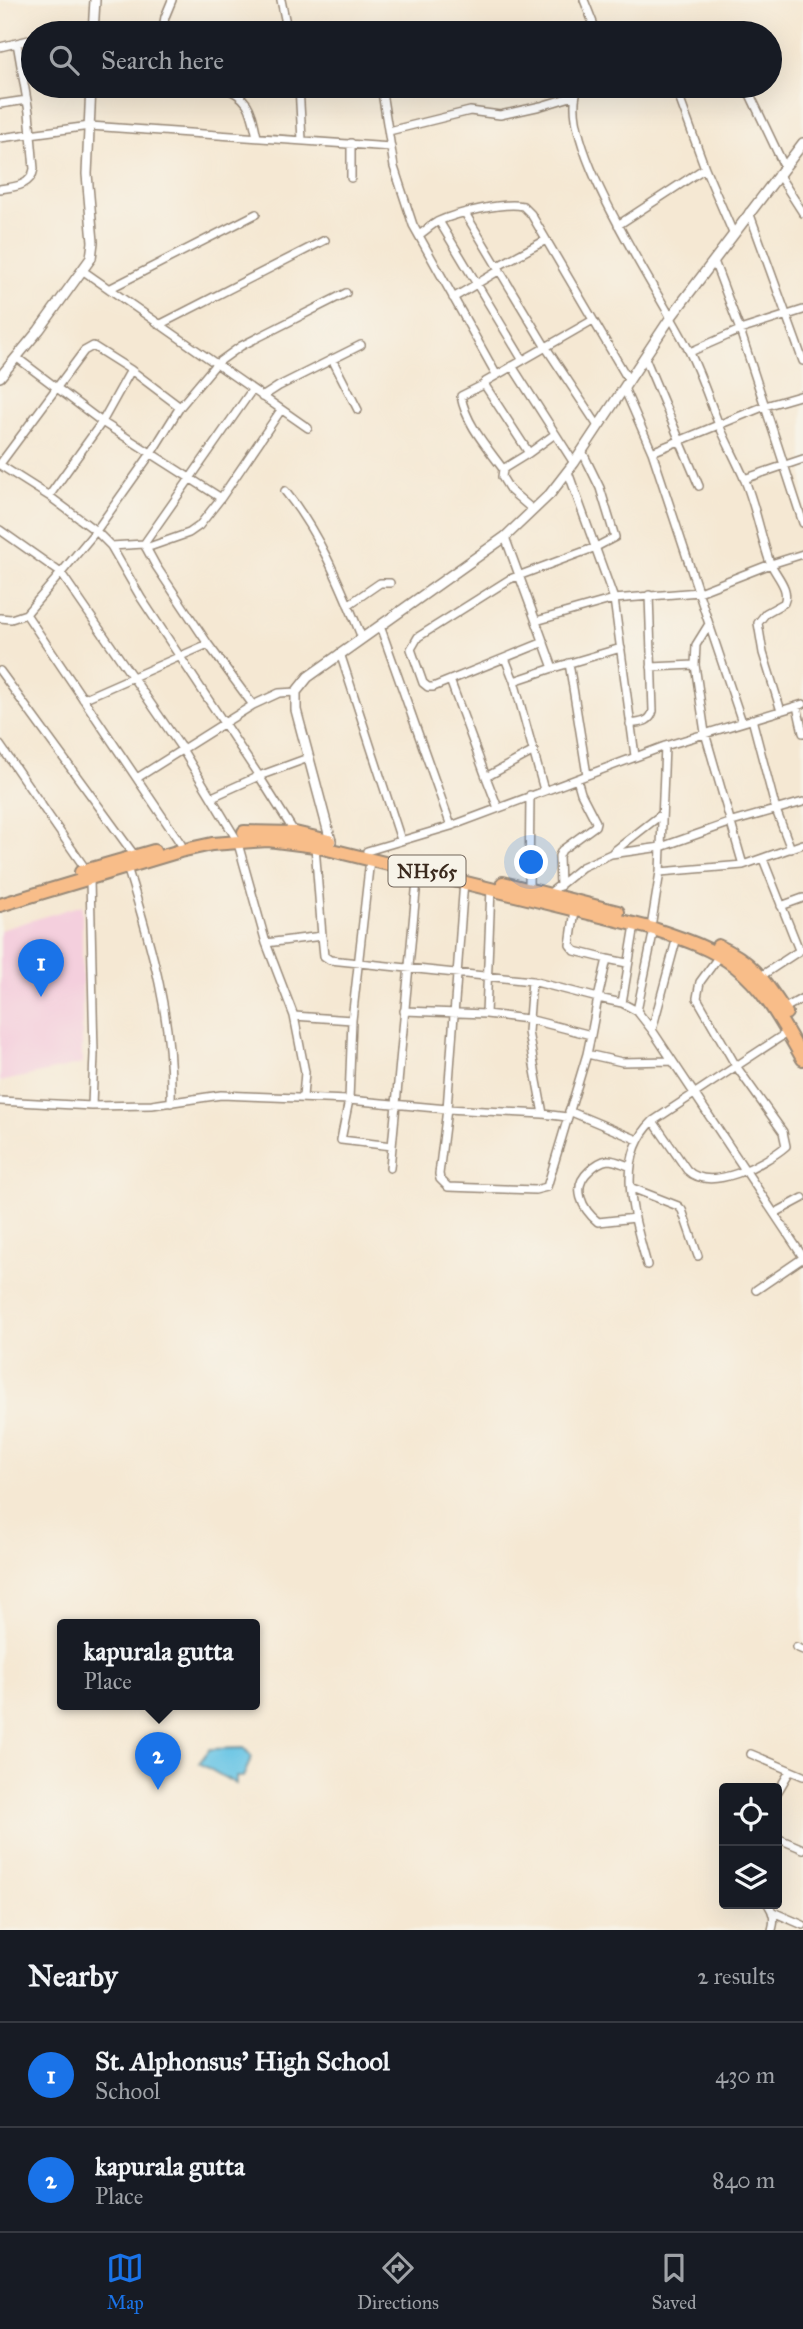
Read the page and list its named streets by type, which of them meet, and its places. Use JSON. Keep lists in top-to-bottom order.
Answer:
{
  "streets": {
    "highway": ["NH565"]
  },
  "page": {
    "search": "Search here",
    "pins": ["1", "2"],
    "popup": ["kapurala gutta", "Place"],
    "heading": ["Nearby", "2 results"],
    "list": [
      {
        "mark": "1",
        "name": "St. Alphonsus' High School",
        "note": "School",
        "value": "430 m"
      },
      {
        "mark": "2",
        "name": "kapurala gutta",
        "note": "Place",
        "value": "840 m"
      }
    ],
    "nav": ["Map", "Directions", "Saved"]
  }
}
